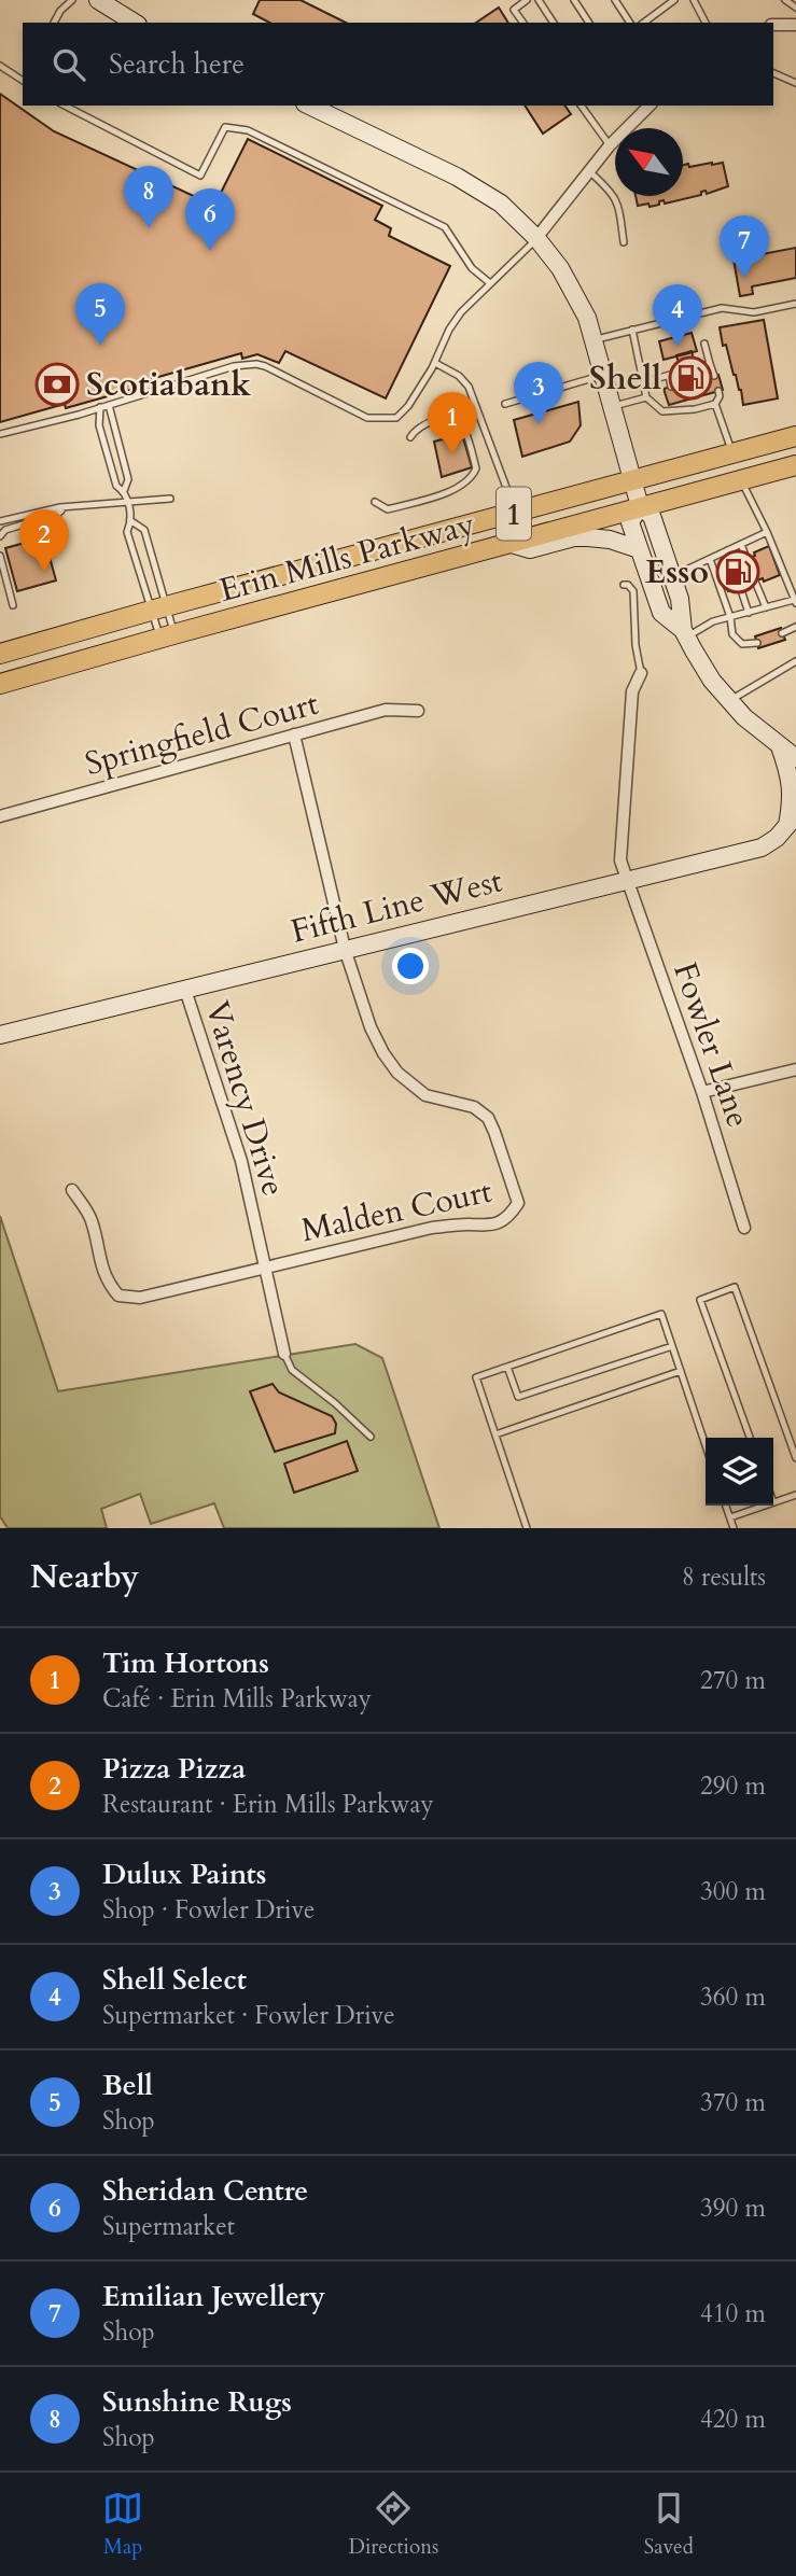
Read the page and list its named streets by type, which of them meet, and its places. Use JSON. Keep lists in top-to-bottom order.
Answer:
{
  "streets": {
    "main road": ["1", "Erin Mills Parkway"],
    "street": [
      "Springfield Court",
      "Fifth Line West",
      "Fowler Lane",
      "Varency Drive",
      "Malden Court"
    ]
  },
  "crossings": [
    ["Fifth Line West", "Fowler Lane"],
    ["Fifth Line West", "Varency Drive"],
    ["Fifth Line West", "Malden Court"],
    ["Varency Drive", "Malden Court"]
  ],
  "places": {
    "fuel station": ["Shell", "Esso"],
    "bank": ["Scotiabank"]
  },
  "north": "top left",
  "page": {
    "search": "Search here",
    "pins": [
      "8",
      "6",
      "7",
      "5",
      "4",
      "3",
      "1",
      "2"
    ],
    "heading": ["Nearby", "8 results"],
    "list": [
      {
        "mark": "1",
        "name": "Tim Hortons",
        "note": "Café · Erin Mills Parkway",
        "value": "270 m"
      },
      {
        "mark": "2",
        "name": "Pizza Pizza",
        "note": "Restaurant · Erin Mills Parkway",
        "value": "290 m"
      },
      {
        "mark": "3",
        "name": "Dulux Paints",
        "note": "Shop · Fowler Drive",
        "value": "300 m"
      },
      {
        "mark": "4",
        "name": "Shell Select",
        "note": "Supermarket · Fowler Drive",
        "value": "360 m"
      },
      {
        "mark": "5",
        "name": "Bell",
        "note": "Shop",
        "value": "370 m"
      },
      {
        "mark": "6",
        "name": "Sheridan Centre",
        "note": "Supermarket",
        "value": "390 m"
      },
      {
        "mark": "7",
        "name": "Emilian Jewellery",
        "note": "Shop",
        "value": "410 m"
      },
      {
        "mark": "8",
        "name": "Sunshine Rugs",
        "note": "Shop",
        "value": "420 m"
      }
    ],
    "nav": ["Map", "Directions", "Saved"]
  }
}
